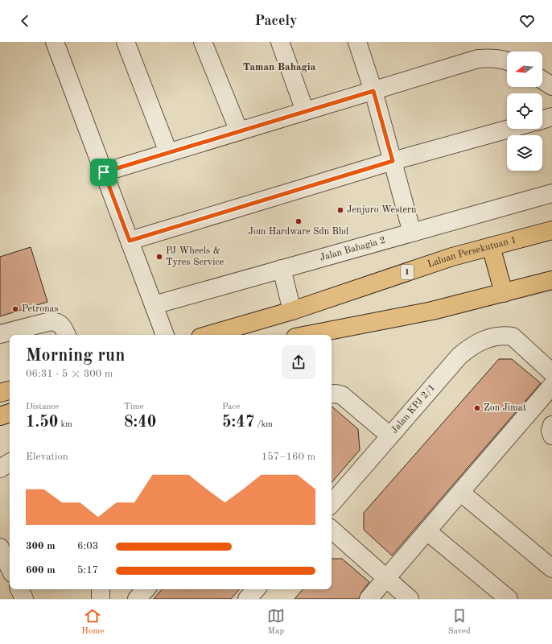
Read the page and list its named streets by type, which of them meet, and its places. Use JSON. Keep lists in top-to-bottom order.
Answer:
{
  "streets": {
    "highway": ["Laluan Persekutuan 1", "1"],
    "street": ["Jalan Bahagia 2", "Jalan KPJ 2/1"]
  },
  "districts": ["Taman Bahagia"],
  "places": [
    "Jenjuro Western",
    "Jom Hardware Sdn Bhd",
    "PJ Wheels & Tyres Service",
    "Petronas",
    "Zon Jimat"
  ],
  "north": "left",
  "page": {
    "header": "Pacely",
    "heading": ["Morning run", "06:31 · 5 × 300 m"],
    "stats": [
      ["Distance", "1.50 km"],
      ["Time", "8:40"],
      ["Pace", "5:47 /km"]
    ],
    "chart": ["Elevation", "157–160 m"],
    "list": [
      {
        "name": "300 m",
        "note": "6:03"
      },
      {
        "name": "600 m",
        "note": "5:17"
      }
    ],
    "tabs": ["Home", "Map", "Saved"]
  }
}
